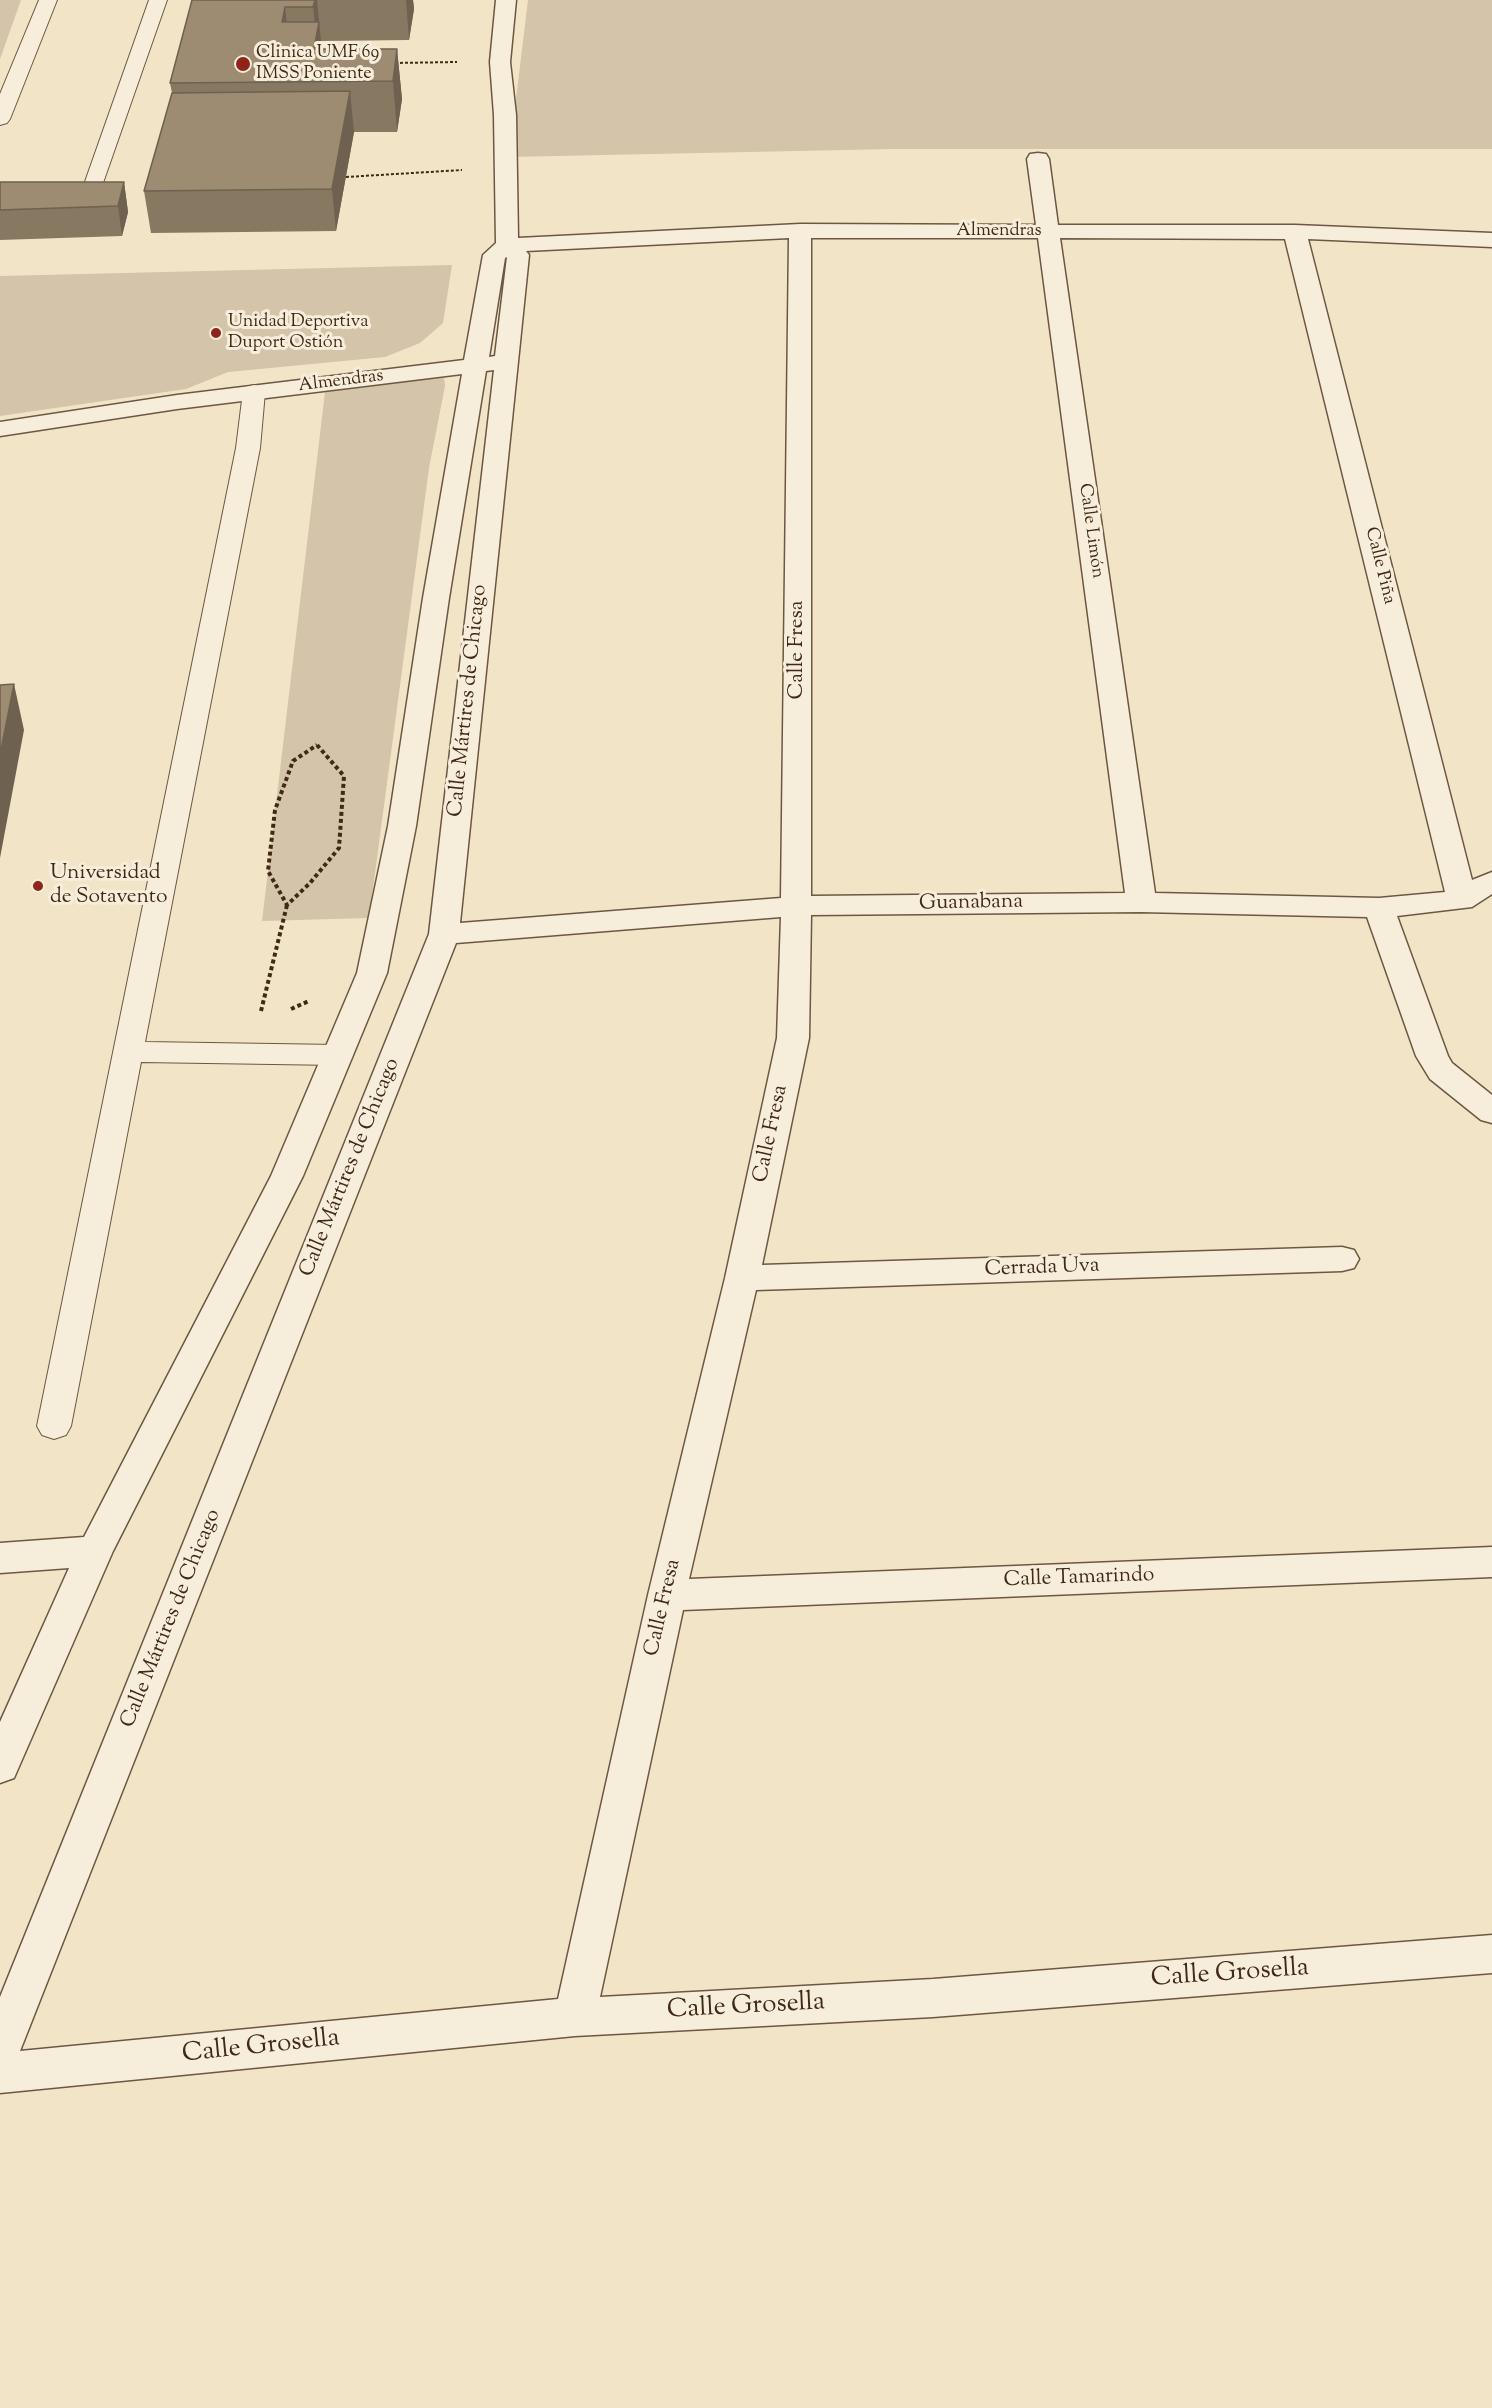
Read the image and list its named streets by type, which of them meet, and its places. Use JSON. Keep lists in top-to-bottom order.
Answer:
{
  "streets": {
    "street": [
      "Almendras",
      "Calle Limón",
      "Calle Piña",
      "Calle Fresa",
      "Calle Mártires de Chicago",
      "Guanabana",
      "Cerrada Uva",
      "Calle Tamarindo",
      "Calle Grosella"
    ]
  },
  "crossings": [
    ["Almendras", "Calle Limón"],
    ["Almendras", "Calle Piña"],
    ["Almendras", "Calle Fresa"],
    ["Almendras", "Calle Mártires de Chicago"],
    ["Calle Limón", "Guanabana"],
    ["Calle Piña", "Guanabana"],
    ["Calle Fresa", "Guanabana"],
    ["Calle Fresa", "Cerrada Uva"],
    ["Calle Fresa", "Calle Tamarindo"],
    ["Calle Fresa", "Calle Grosella"],
    ["Calle Mártires de Chicago", "Guanabana"]
  ],
  "places": ["Clinica UMF 69 IMSS Poniente", "Unidad Deportiva Duport Ostión", "Universidad de Sotavento"]
}
